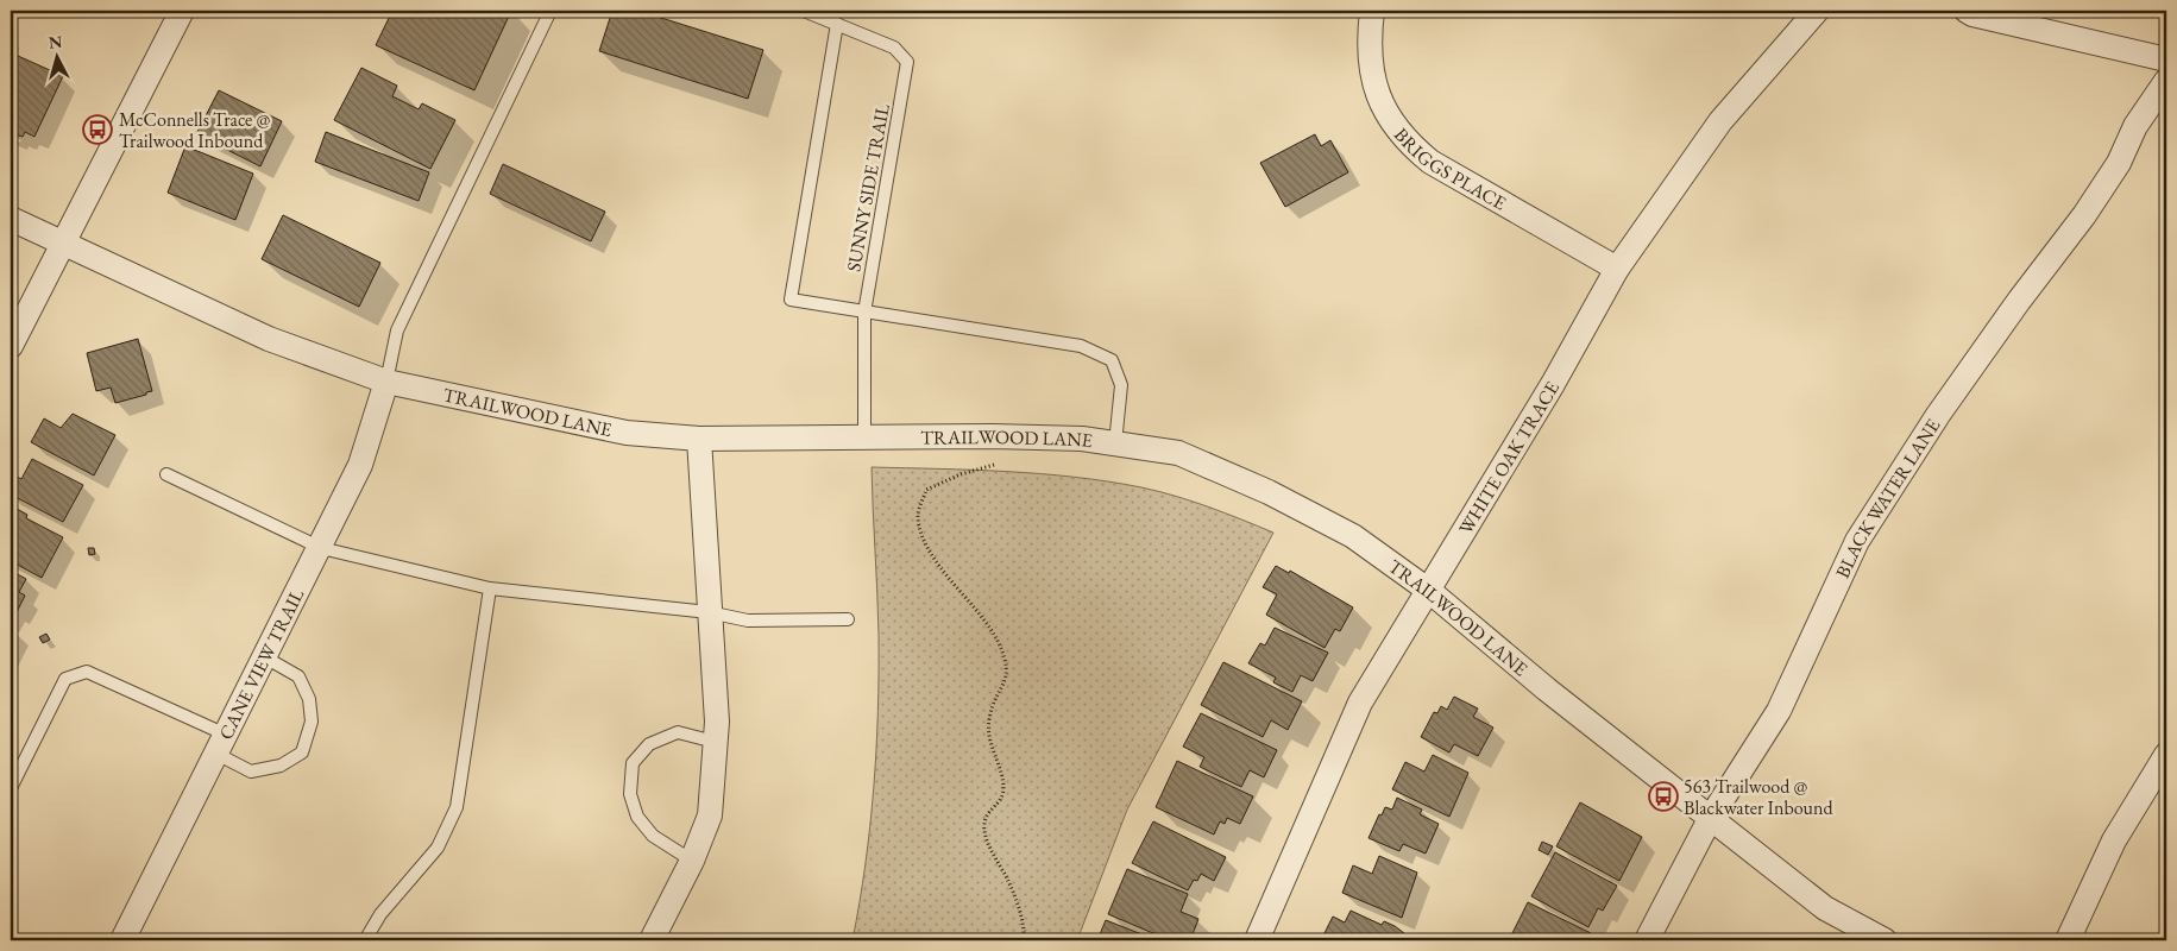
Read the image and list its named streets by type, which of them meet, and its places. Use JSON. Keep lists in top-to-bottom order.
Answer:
{
  "streets": {
    "street": [
      "BRIGGS PLACE",
      "TRAILWOOD LANE",
      "WHITE OAK TRACE",
      "BLACK WATER LANE",
      "CANE VIEW TRAIL"
    ],
    "lane": ["SUNNY SIDE TRAIL"]
  },
  "crossings": [
    ["BRIGGS PLACE", "WHITE OAK TRACE"],
    ["SUNNY SIDE TRAIL", "TRAILWOOD LANE"],
    ["TRAILWOOD LANE", "WHITE OAK TRACE"],
    ["TRAILWOOD LANE", "BLACK WATER LANE"],
    ["TRAILWOOD LANE", "CANE VIEW TRAIL"]
  ],
  "places": {
    "bus stop": ["McConnells Trace @ Trailwood Inbound", "563 Trailwood @ Blackwater Inbound"]
  },
  "north": "top"
}
